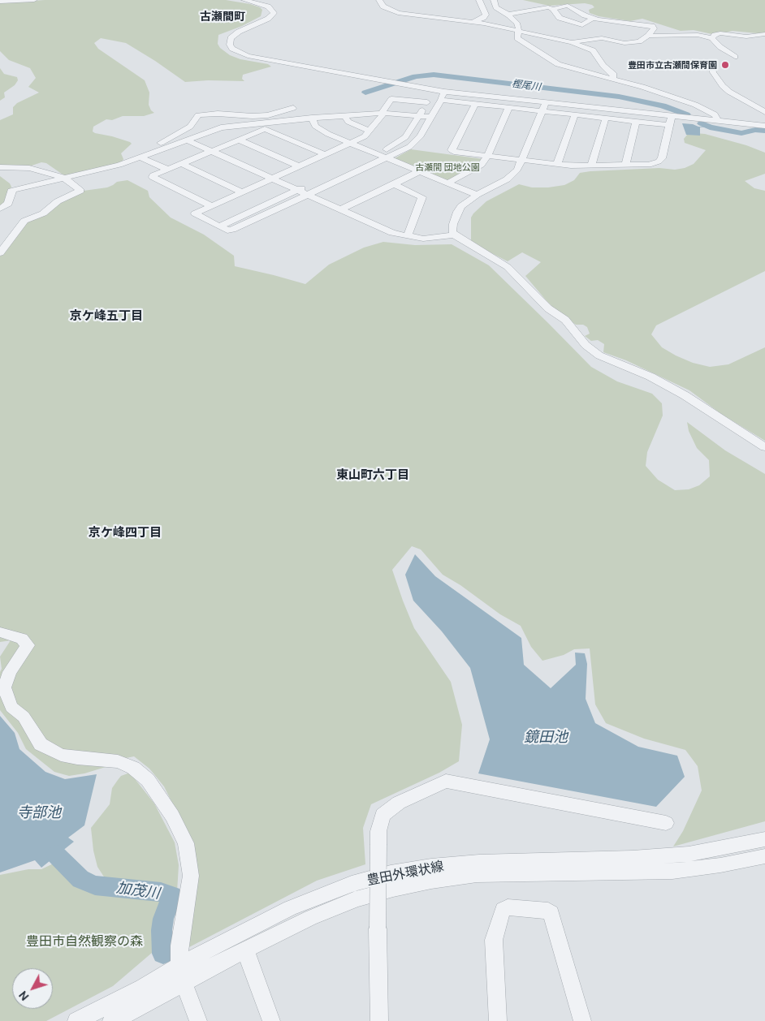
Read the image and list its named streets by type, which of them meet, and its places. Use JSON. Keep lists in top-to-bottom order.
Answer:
{
  "streets": {
    "street": ["豊田外環状線"]
  },
  "districts": [
    "古瀬間町",
    "京ケ峰五丁目",
    "東山町六丁目",
    "京ケ峰四丁目"
  ],
  "water": [
    "樫尾川",
    "鏡田池",
    "寺部池",
    "加茂川"
  ],
  "parks": ["古瀬間 団地公園", "豊田市自然観察の森"],
  "places": ["豊田市立古瀬間保育園"],
  "north": "bottom left"
}
